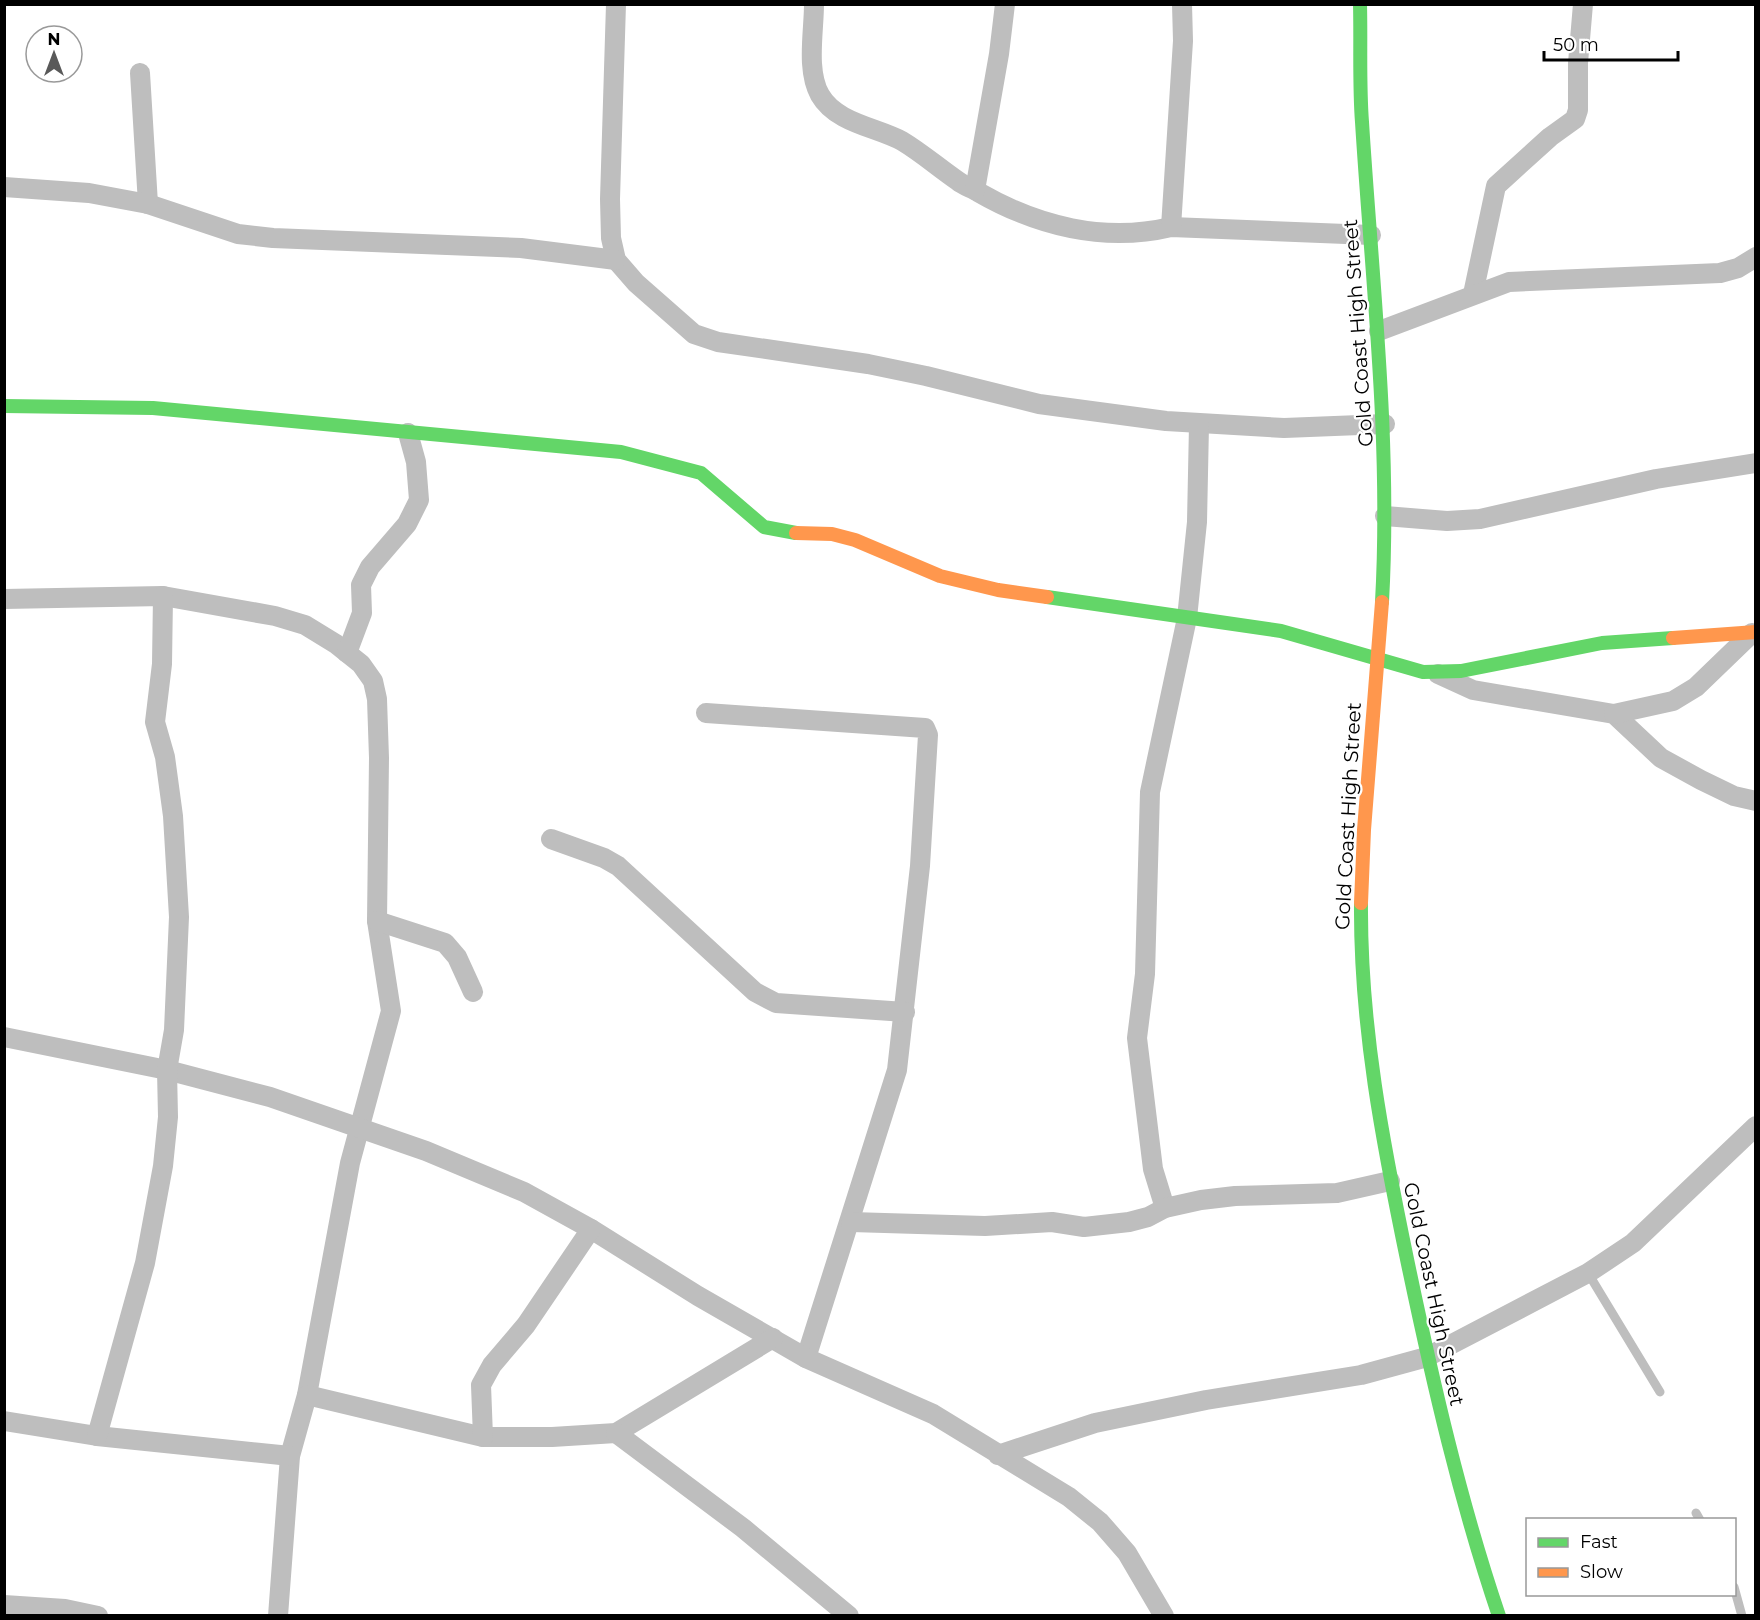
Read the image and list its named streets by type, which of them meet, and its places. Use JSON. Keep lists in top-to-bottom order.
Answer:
{
  "streets": {
    "street": ["Gold Coast High Street"]
  },
  "legend": ["Fast", "Slow"],
  "scale_bar": "50 m",
  "north": "top"
}
